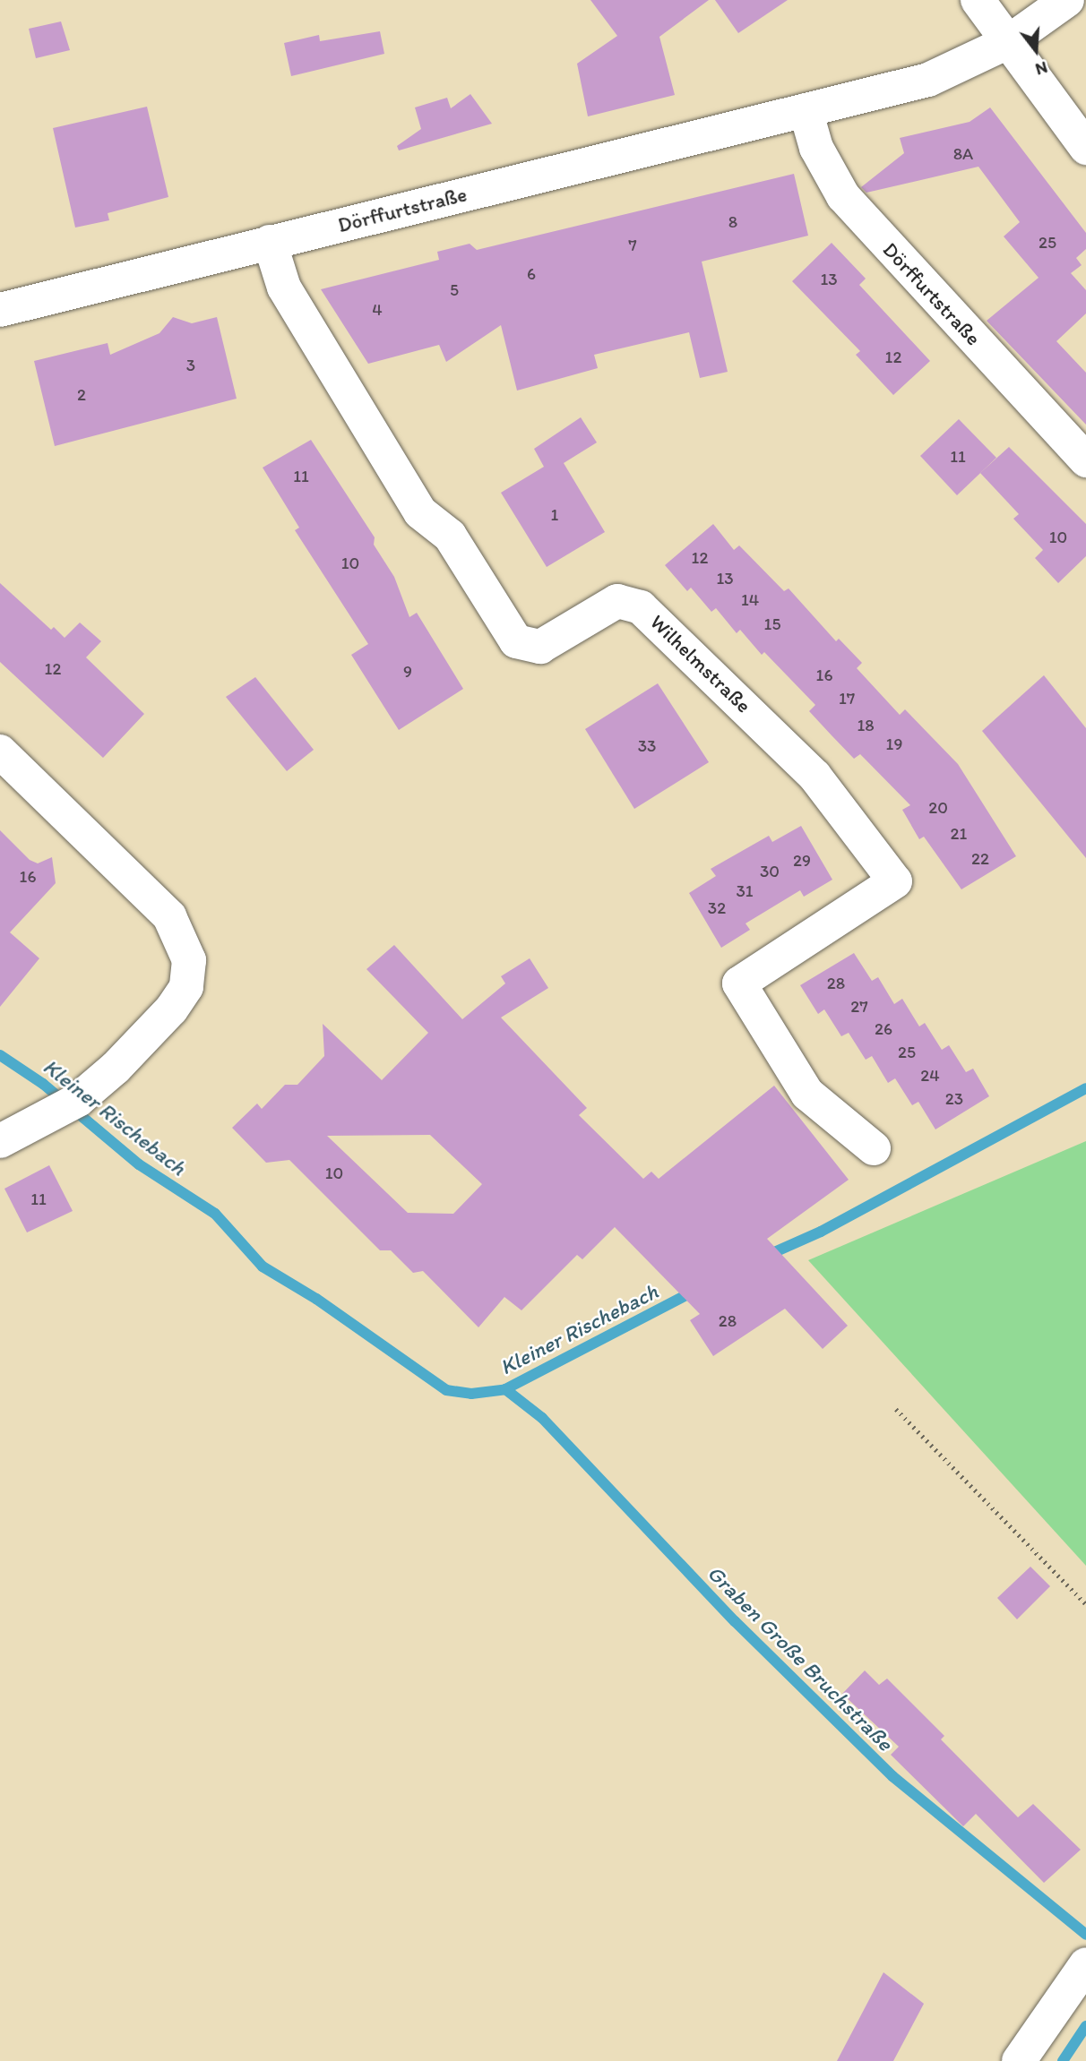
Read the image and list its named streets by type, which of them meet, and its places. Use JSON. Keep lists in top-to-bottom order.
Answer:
{
  "streets": {
    "street": ["Dörffurtstraße", "Wilhelmstraße"]
  },
  "crossings": [
    ["Dörffurtstraße", "Wilhelmstraße"]
  ],
  "water": ["Kleiner Rischebach", "Graben Große Bruchstraße"],
  "house_numbers": [
    "8A",
    "8",
    "25",
    "7",
    "6",
    "13",
    "5",
    "4",
    "12",
    "3",
    "2",
    "11",
    "11",
    "1",
    "10",
    "12",
    "10",
    "13",
    "14",
    "15",
    "12",
    "9",
    "16",
    "17",
    "18",
    "19",
    "33",
    "20",
    "21",
    "22",
    "29",
    "30",
    "16",
    "31",
    "32",
    "28",
    "27",
    "26",
    "25",
    "24",
    "23",
    "10",
    "11",
    "28"
  ],
  "north": "bottom"
}
